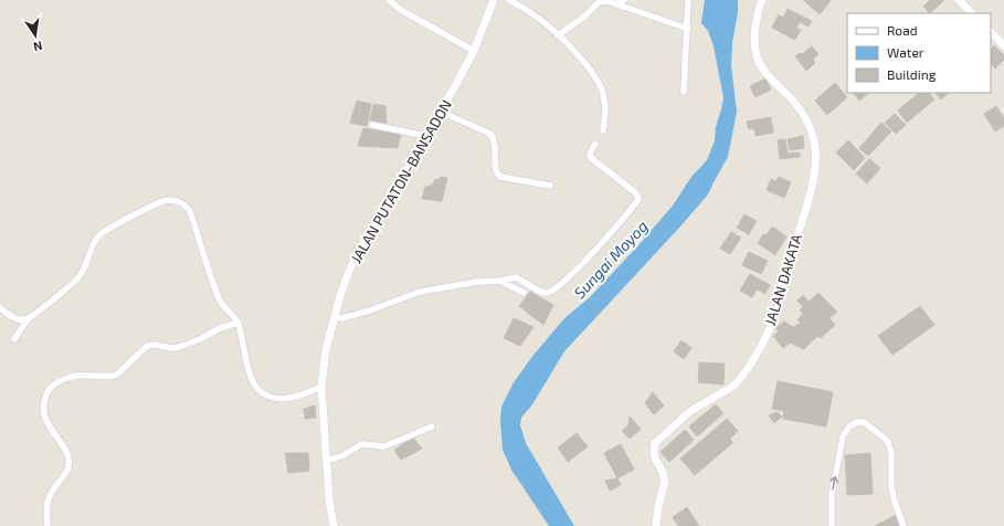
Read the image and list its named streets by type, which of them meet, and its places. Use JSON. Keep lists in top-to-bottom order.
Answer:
{
  "streets": {
    "street": ["JALAN PUTATON-BANSADON", "JALAN DAKATA"]
  },
  "water": ["Sungai Moyog"],
  "legend": ["Road", "Water", "Building"],
  "north": "bottom"
}
